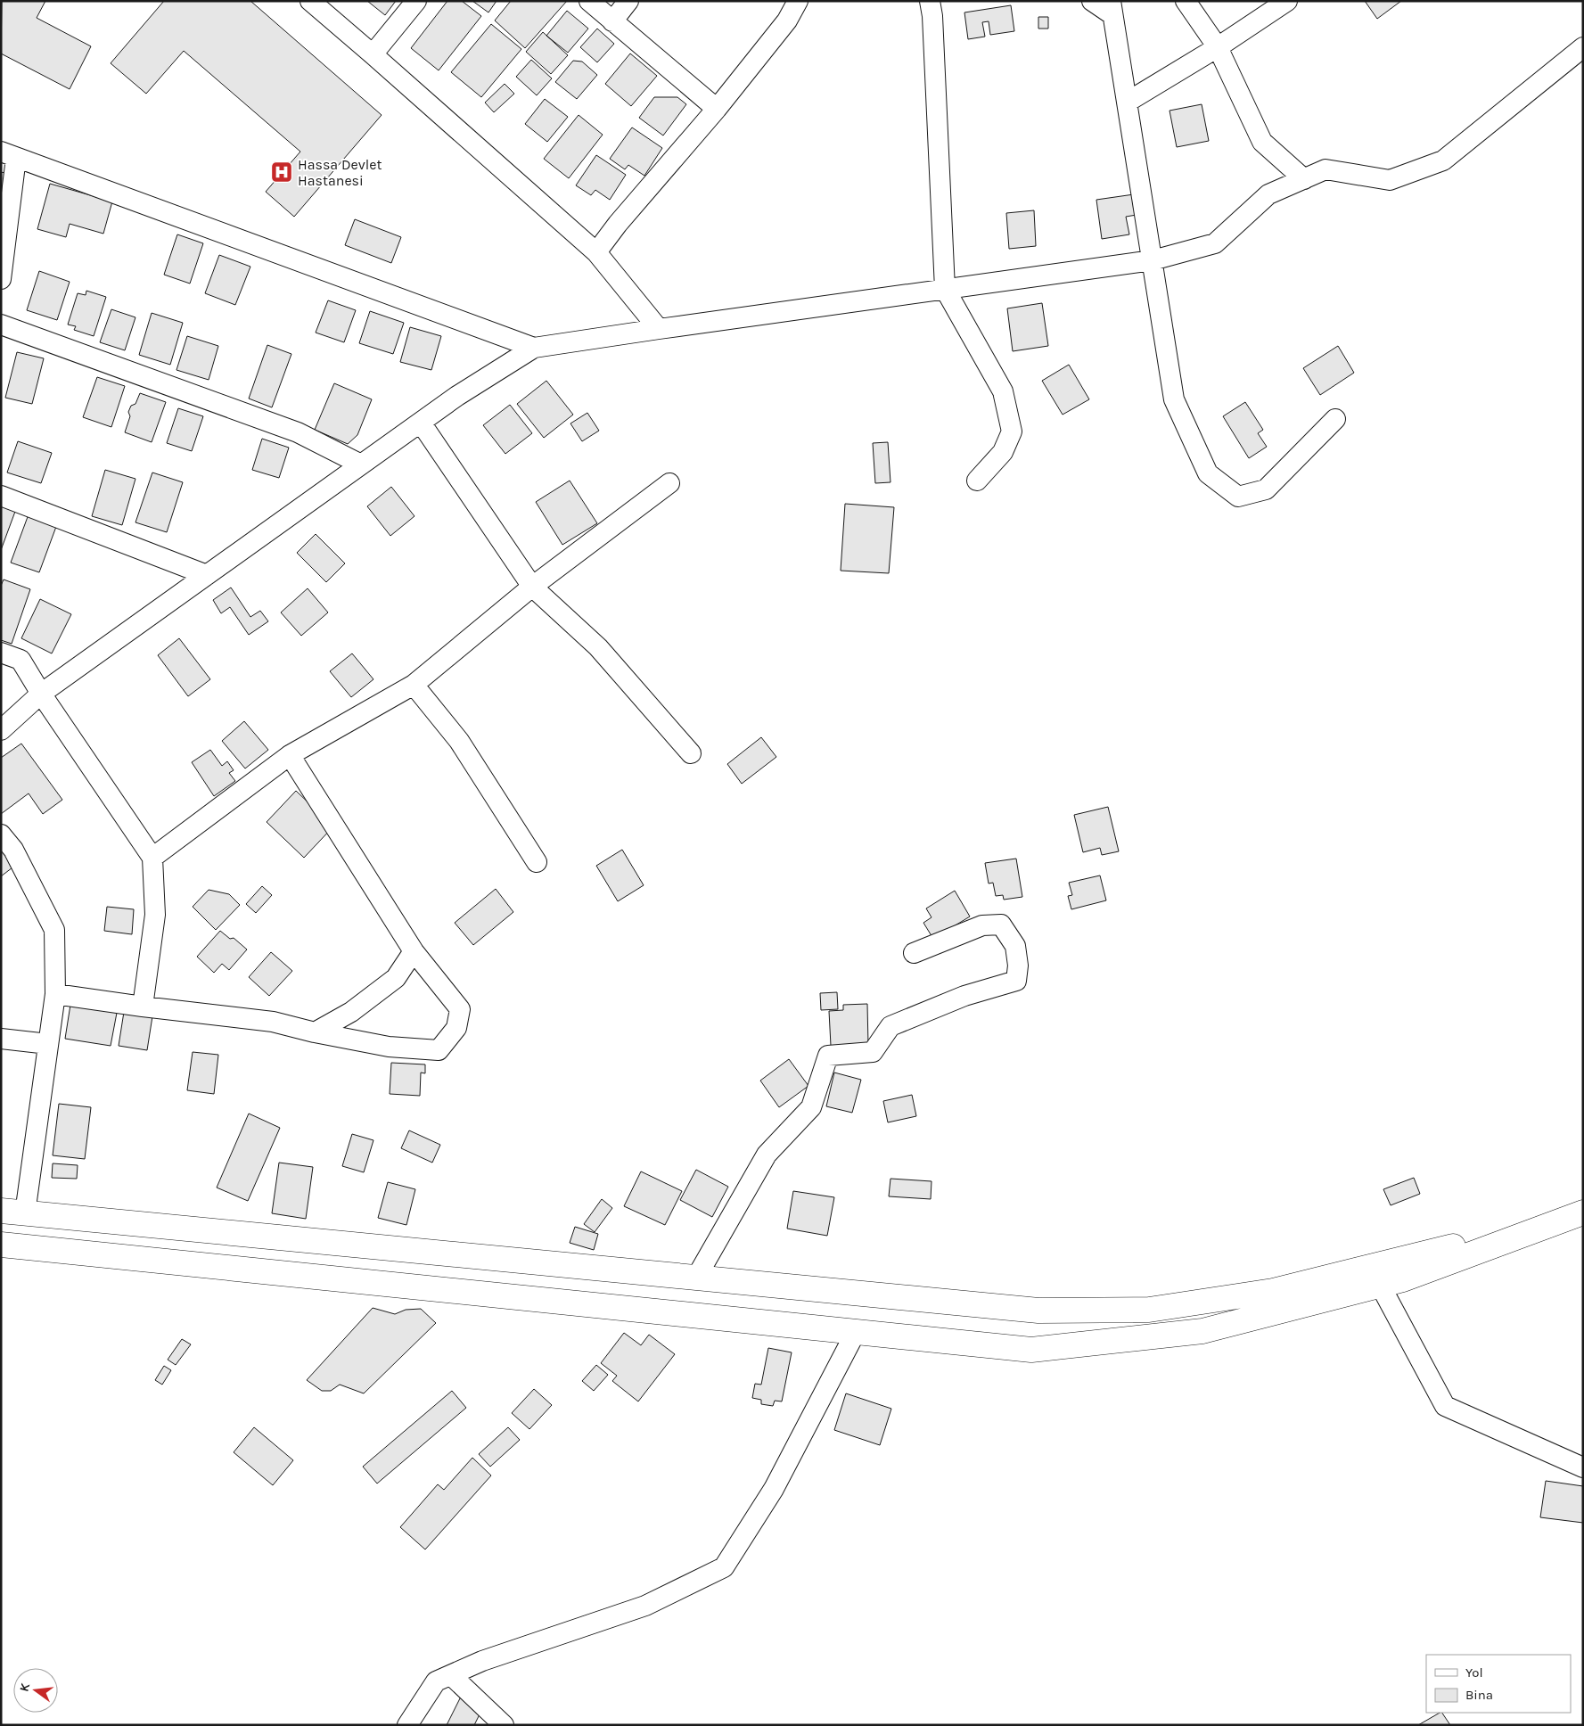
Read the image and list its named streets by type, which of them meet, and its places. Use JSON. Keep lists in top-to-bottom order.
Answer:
{
  "places": {
    "hospital": ["Hassa Devlet Hastanesi"]
  },
  "legend": ["Yol", "Bina"],
  "north": "left"
}
